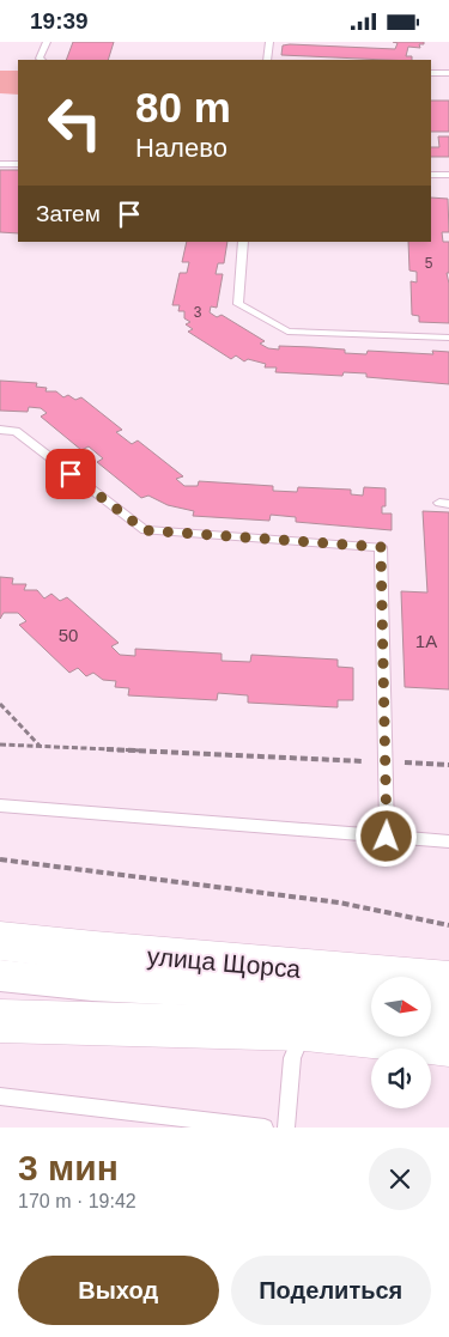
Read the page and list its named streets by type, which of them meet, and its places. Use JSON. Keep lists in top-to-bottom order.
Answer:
{
  "streets": {
    "main road": ["улица Щорса"]
  },
  "house_numbers": [
    "5",
    "3",
    "50",
    "1А"
  ],
  "north": "right",
  "page": {
    "status": "19:39",
    "turn": ["80 m", "Налево"],
    "then": "Затем",
    "heading": ["3 мин", "170 m · 19:42"],
    "buttons": ["Выход", "Поделиться"]
  }
}
